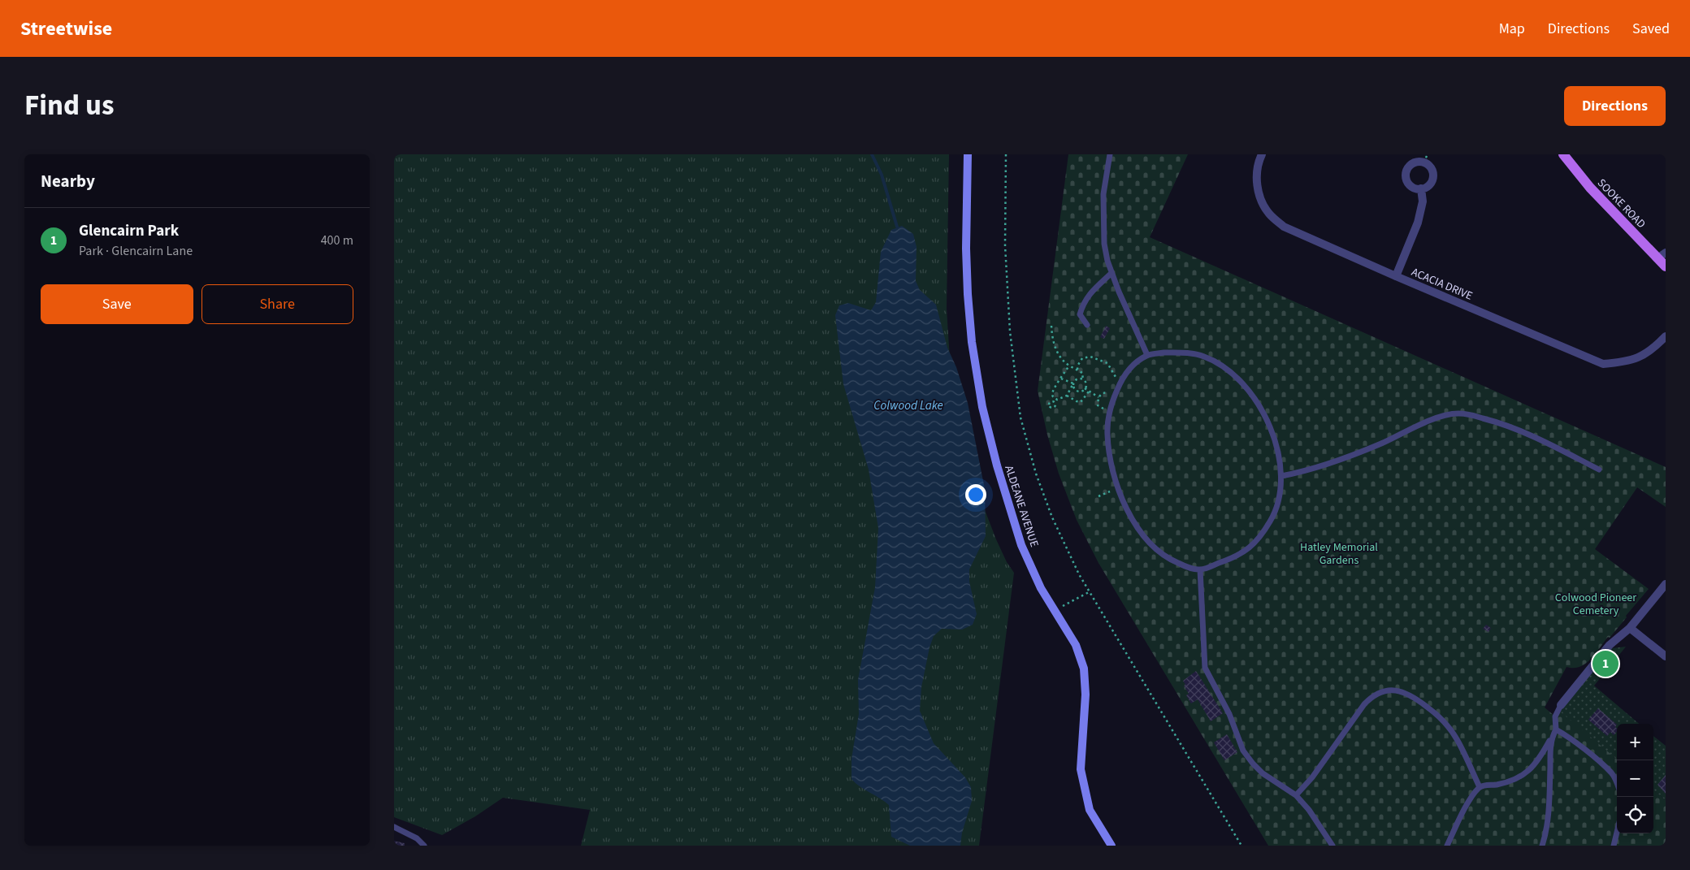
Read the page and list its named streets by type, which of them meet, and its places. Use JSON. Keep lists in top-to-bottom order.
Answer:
{
  "streets": {
    "main road": ["SOOKE ROAD"],
    "street": ["ACACIA DRIVE", "ALDEANE AVENUE"]
  },
  "water": ["Colwood Lake"],
  "parks": ["Hatley Memorial Gardens", "Colwood Pioneer Cemetery"],
  "page": {
    "header": "Streetwise",
    "nav": ["Map", "Directions", "Saved"],
    "title": "Find us",
    "buttons": [
      "Directions",
      ["Save", "Share"]
    ],
    "heading": "Nearby",
    "list": [
      {
        "mark": "1",
        "name": "Glencairn Park",
        "note": "Park · Glencairn Lane",
        "value": "400 m"
      }
    ],
    "pins": "1",
    "map_buttons": ["+", "−"]
  }
}
